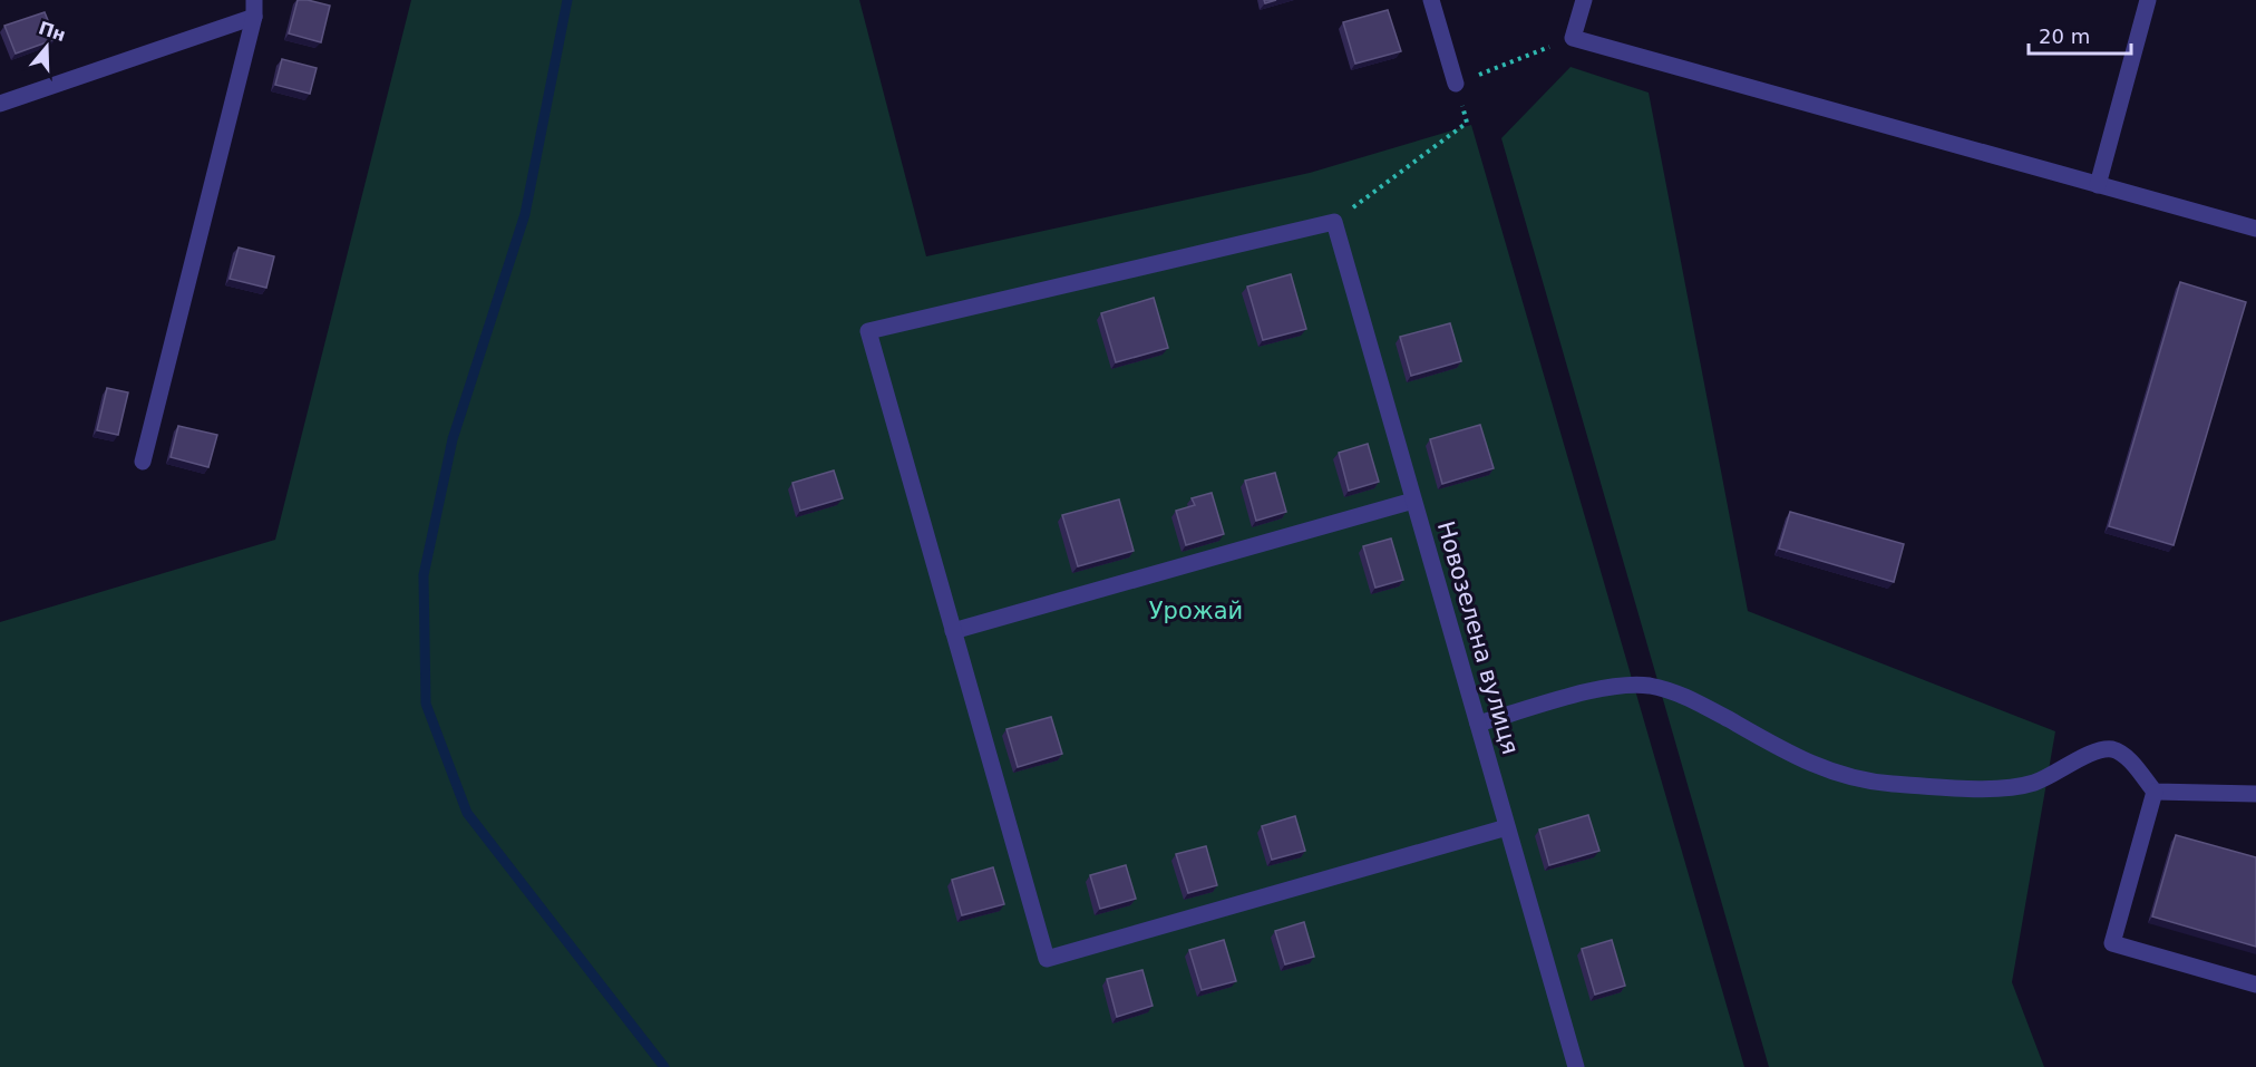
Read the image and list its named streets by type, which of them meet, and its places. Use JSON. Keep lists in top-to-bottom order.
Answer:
{
  "streets": {
    "street": ["Новозелена вулиця"]
  },
  "parks": ["Урожай"],
  "scale_bar": "20 m",
  "north": "top"
}
